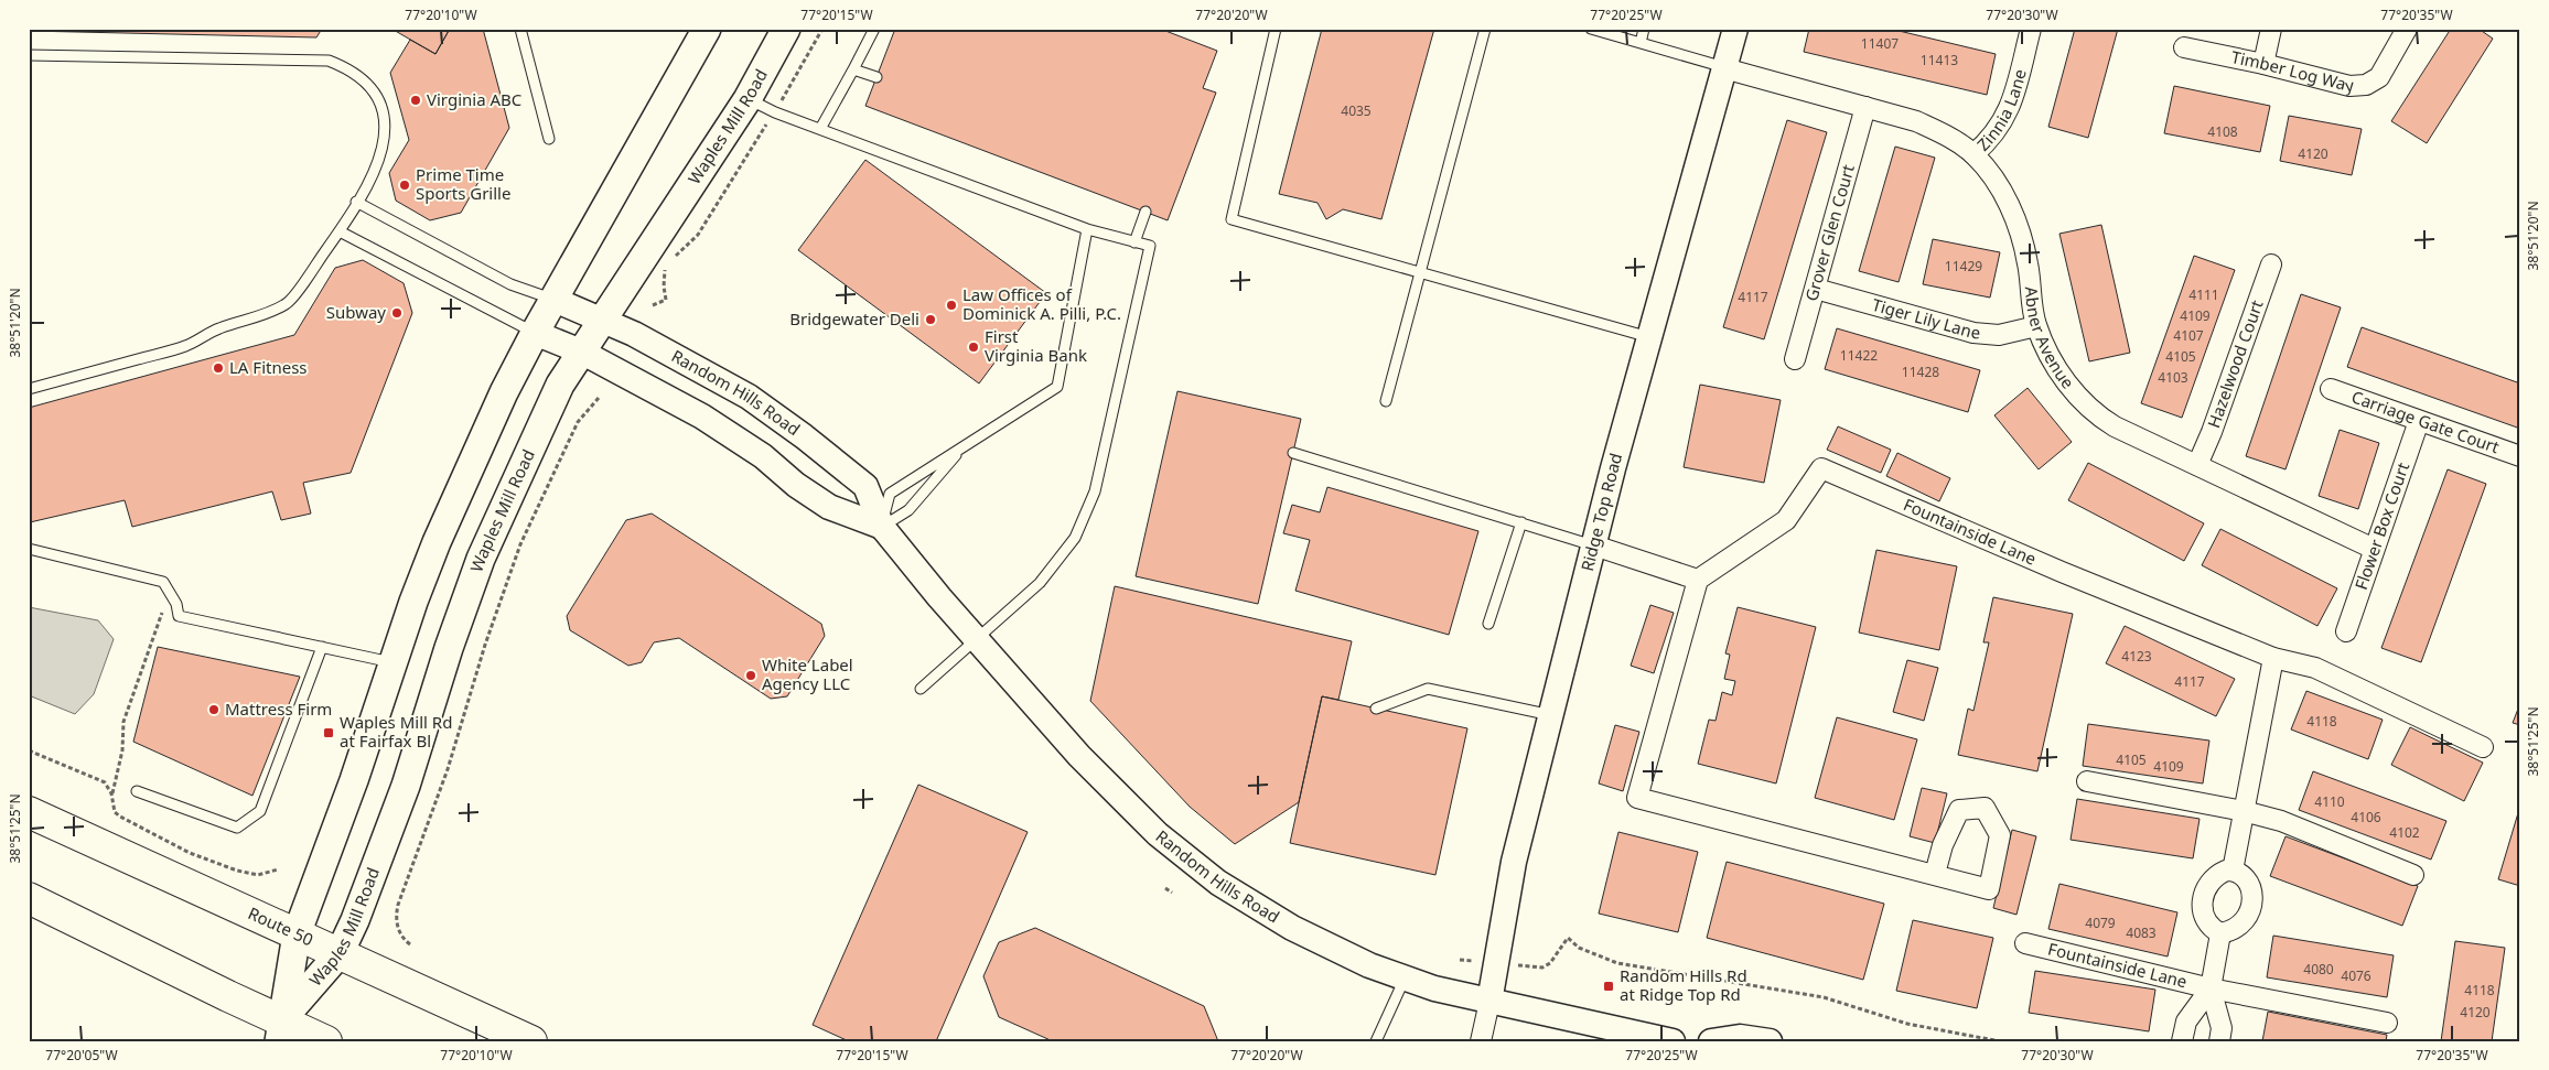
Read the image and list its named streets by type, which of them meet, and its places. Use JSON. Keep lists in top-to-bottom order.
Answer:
{
  "streets": {
    "main road": ["Waples Mill Road", "Route 50"],
    "street": [
      "Timber Log Way",
      "Zinnia Lane",
      "Grover Glen Court",
      "Tiger Lily Lane",
      "Abner Avenue",
      "Hazelwood Court",
      "Random Hills Road",
      "Carriage Gate Court",
      "Ridge Top Road",
      "Flower Box Court",
      "Fountainside Lane"
    ]
  },
  "crossings": [
    ["Zinnia Lane", "Abner Avenue"],
    ["Waples Mill Road", "Random Hills Road"],
    ["Waples Mill Road", "Route 50"],
    ["Grover Glen Court", "Tiger Lily Lane"],
    ["Grover Glen Court", "Abner Avenue"],
    ["Tiger Lily Lane", "Abner Avenue"],
    ["Abner Avenue", "Hazelwood Court"],
    ["Abner Avenue", "Ridge Top Road"],
    ["Abner Avenue", "Flower Box Court"],
    ["Random Hills Road", "Ridge Top Road"],
    ["Carriage Gate Court", "Flower Box Court"]
  ],
  "places": {
    "other": [
      "Virginia ABC",
      "Prime Time Sports Grille",
      "Law Offices of Dominick A. Pilli, P.C.",
      "Subway",
      "Bridgewater Deli",
      "First Virginia Bank",
      "LA Fitness",
      "White Label Agency LLC",
      "Mattress Firm"
    ],
    "transit": ["Waples Mill Rd at Fairfax Bl", "Random Hills Rd at Ridge Top Rd"]
  },
  "house_numbers": [
    "11407",
    "11413",
    "4035",
    "4108",
    "4120",
    "11429",
    "4111",
    "4117",
    "4109",
    "4107",
    "11422",
    "4105",
    "11428",
    "4103",
    "4123",
    "4117",
    "4118",
    "4105",
    "4109",
    "4110",
    "4106",
    "4102",
    "4079",
    "4083",
    "4080",
    "4076",
    "4118",
    "4120"
  ],
  "coordinates": [
    "77°20'10\"W",
    "77°20'15\"W",
    "77°20'20\"W",
    "77°20'25\"W",
    "77°20'30\"W",
    "77°20'35\"W",
    "38°51'20\"N",
    "38°51'25\"N",
    "77°20'05\"W"
  ]
}
